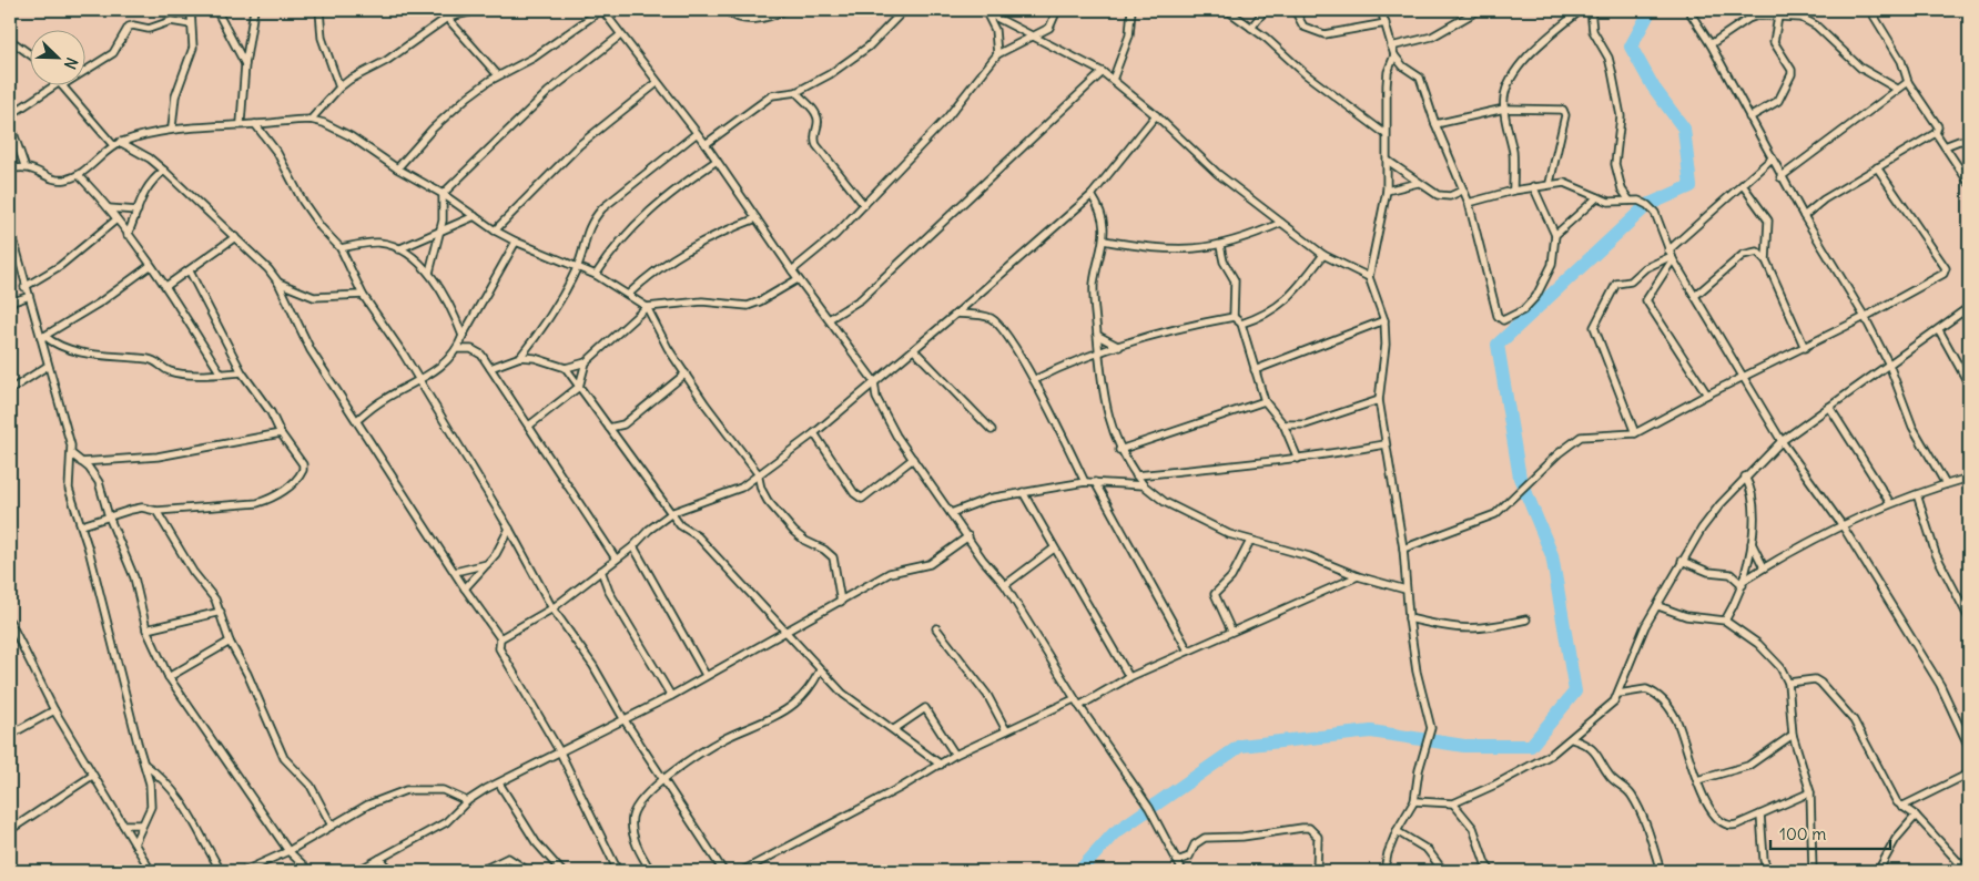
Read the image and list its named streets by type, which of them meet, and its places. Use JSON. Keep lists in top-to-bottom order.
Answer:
{
  "scale_bar": "100 m",
  "north": "bottom right"
}
